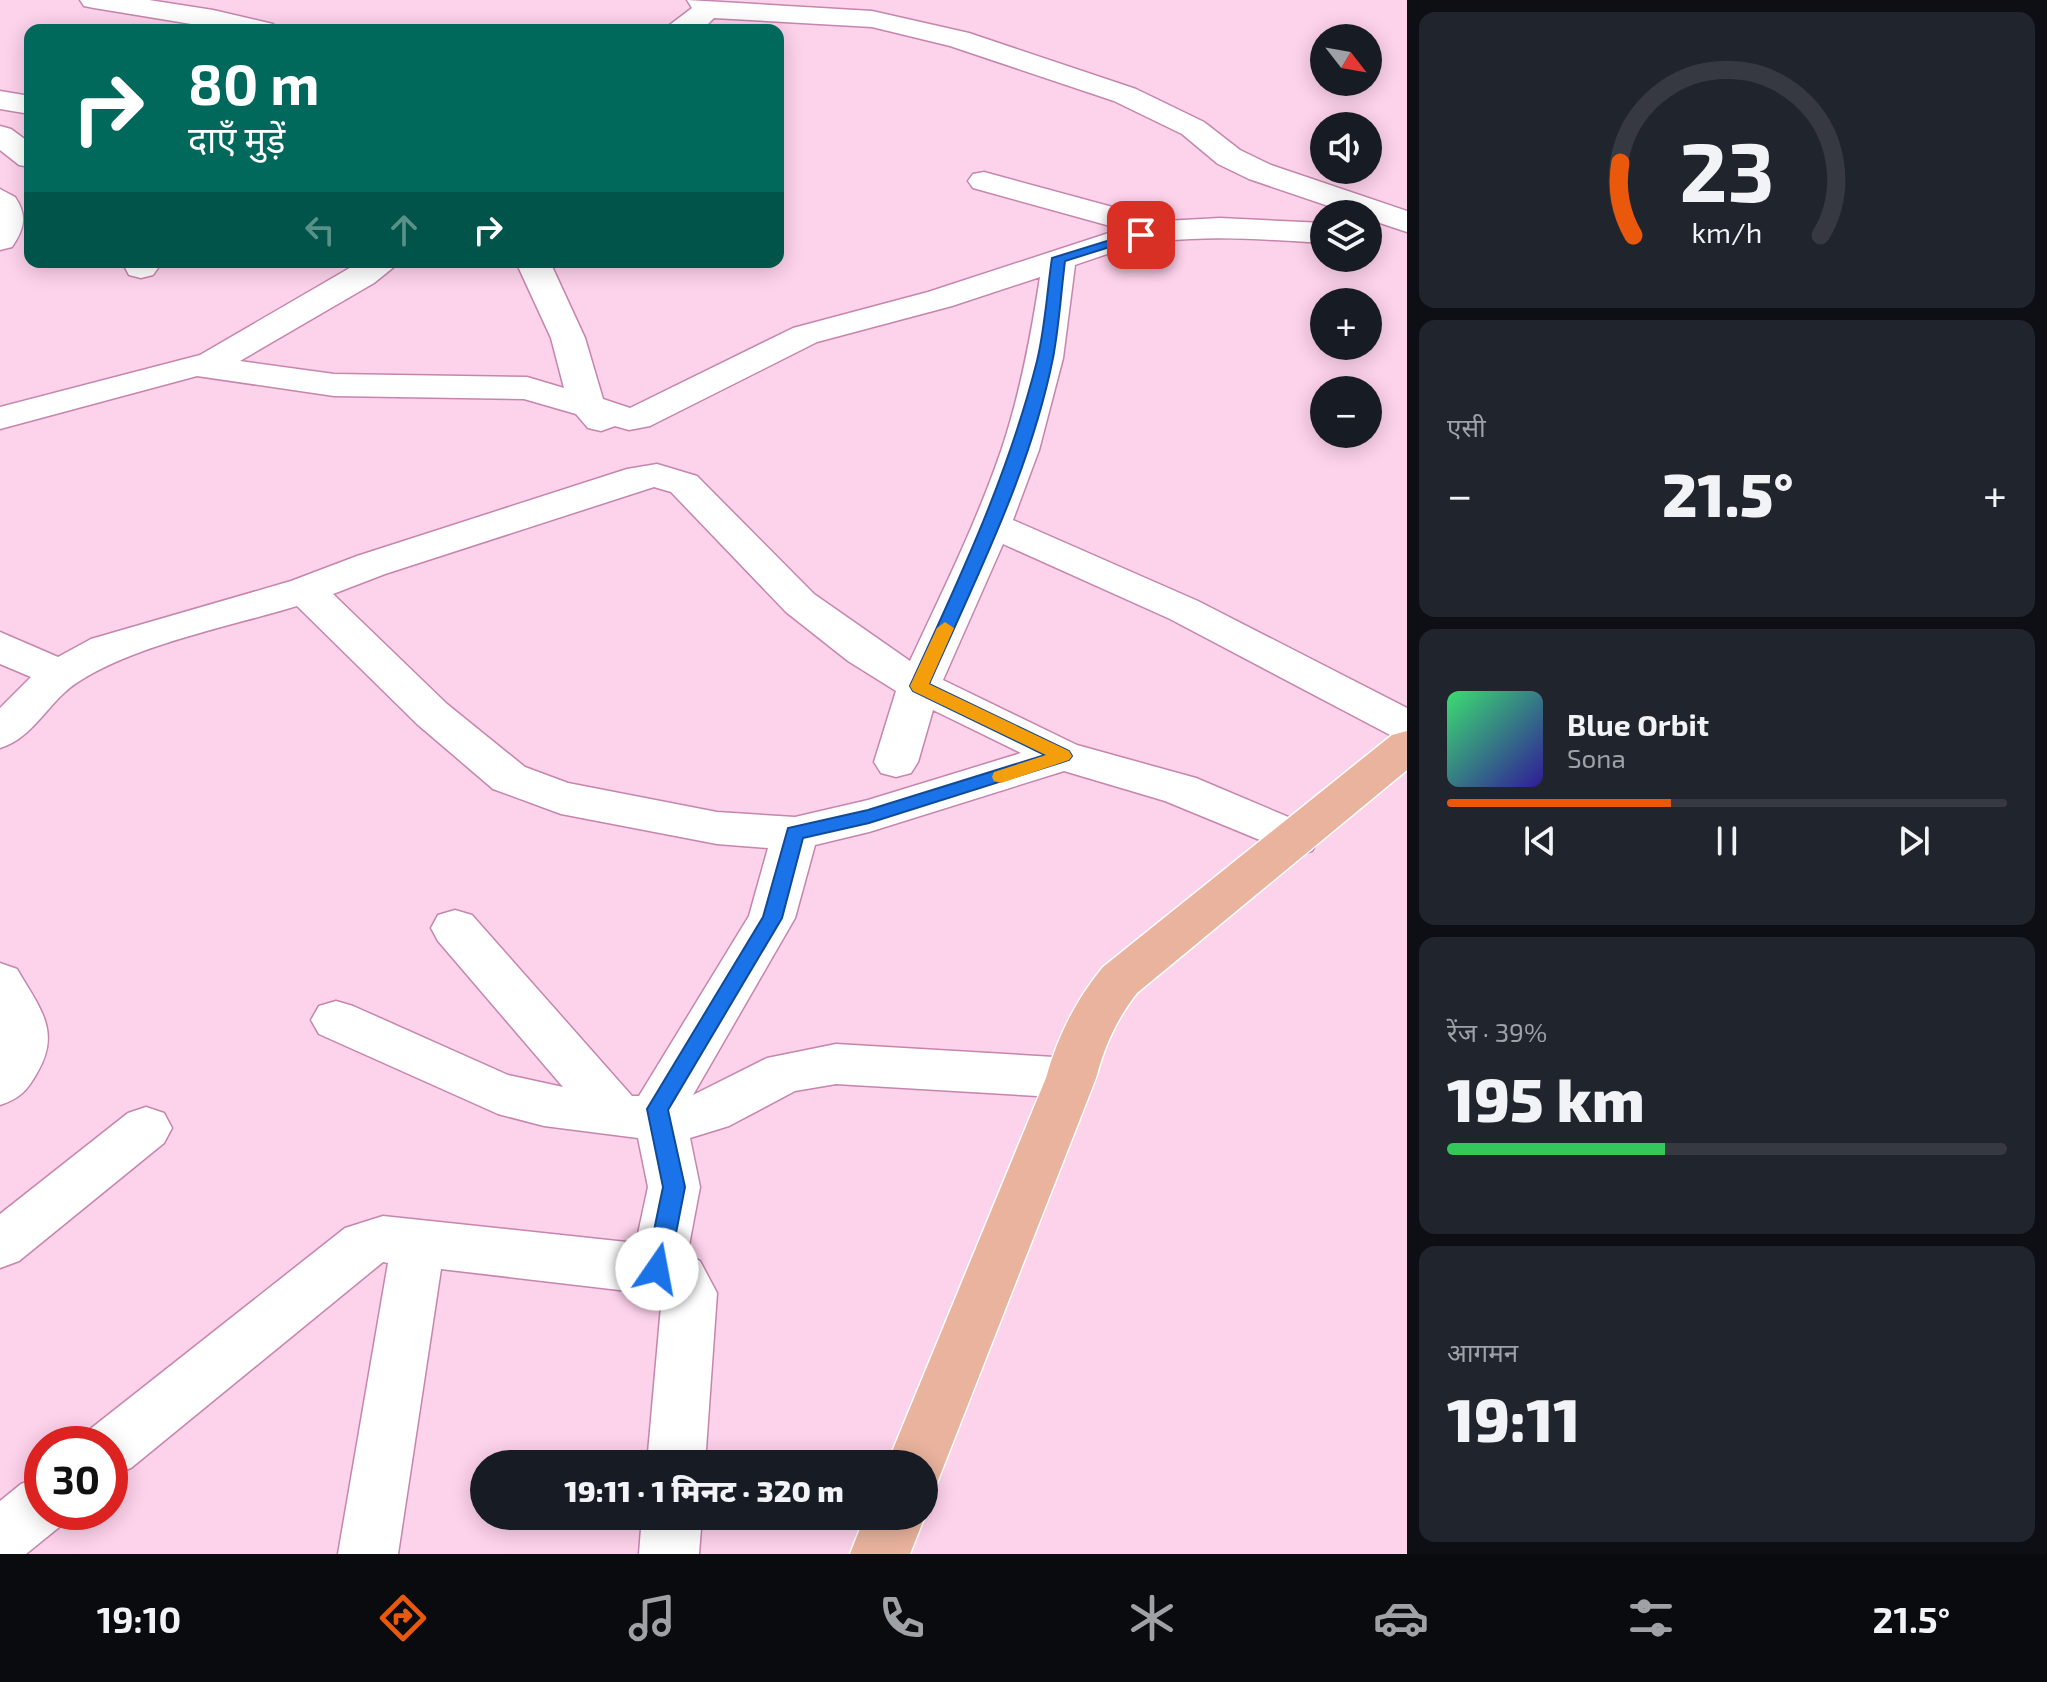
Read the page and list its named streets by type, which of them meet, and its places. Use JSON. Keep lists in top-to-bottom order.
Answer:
{
  "north": "bottom right",
  "page": {
    "map_buttons": ["+", "−"],
    "turn": ["80 m", "दाएँ मुड़ें"],
    "tile": [
      "एसी",
      ["रेंज · 39%", "195 km"],
      ["आगमन", "19:11"]
    ],
    "heat": ["−", "21.5°", "+"],
    "song": ["Blue Orbit", "Sona"],
    "limit": "30",
    "trip": "19:11 · 1 मिनट · 320 m",
    "tabs": ["19:10", "21.5°"],
    "gauge": ["23", "km/h"]
  }
}
